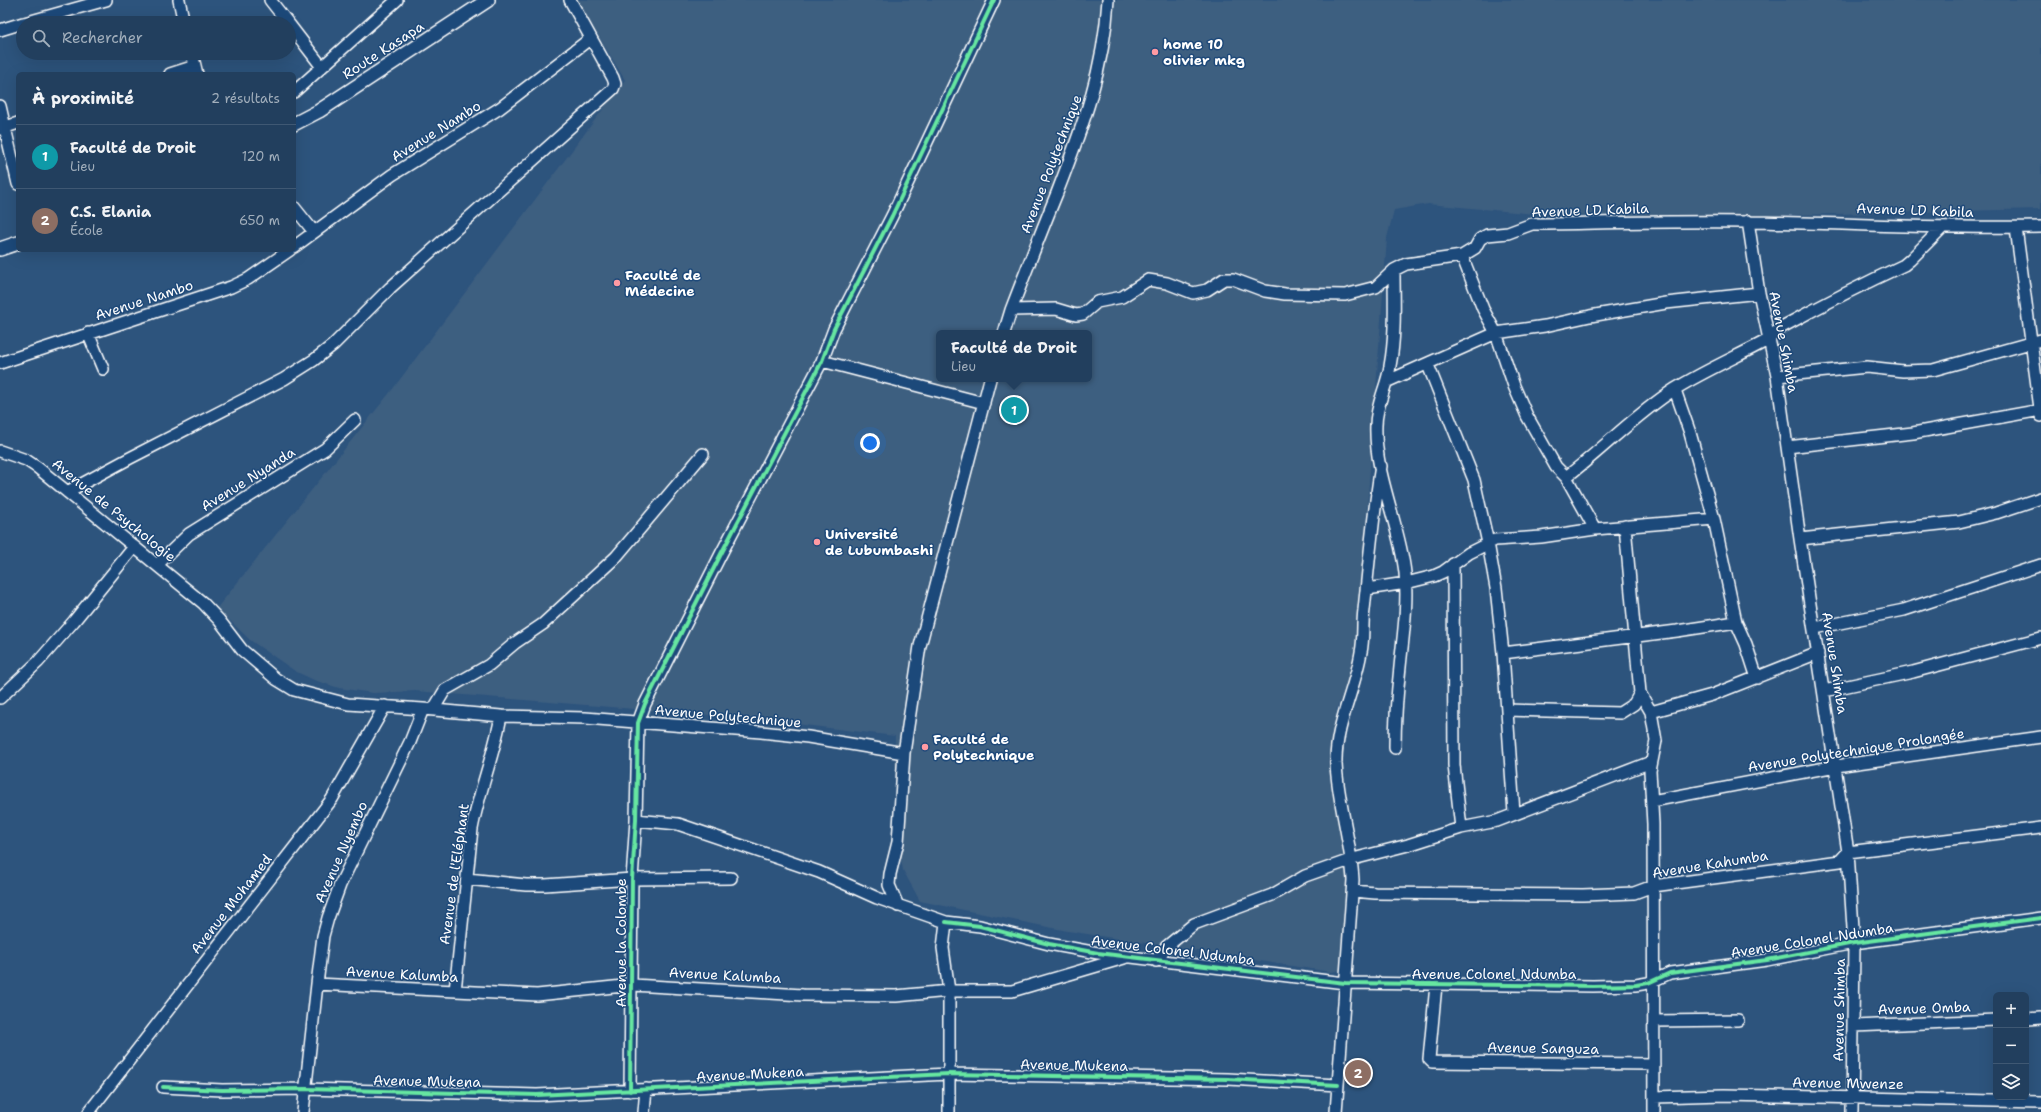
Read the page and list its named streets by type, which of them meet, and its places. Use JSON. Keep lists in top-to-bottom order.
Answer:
{
  "streets": {
    "main road": ["Route Kasapa"],
    "street": [
      "Avenue Nambo",
      "Avenue Polytechnique",
      "Avenue LD Kabila",
      "Avenue Shimba",
      "Avenue Nyanda",
      "Avenue de Psychologie",
      "Avenue Polytechnique Prolongée",
      "Avenue Nyembo",
      "Avenue Kahumba",
      "Avenue de l'Eléphant",
      "Avenue Mohamed",
      "Avenue Colonel Ndumba",
      "Avenue la Colombe",
      "Avenue Kalumba",
      "Avenue Omba",
      "Avenue Sanguza",
      "Avenue Mukena",
      "Avenue Mwenze"
    ]
  },
  "crossings": [
    ["Avenue Polytechnique", "Avenue de Psychologie"],
    ["Avenue Polytechnique", "Avenue Nyembo"],
    ["Avenue Polytechnique", "Avenue de l'Eléphant"],
    ["Avenue Polytechnique", "Avenue Mohamed"],
    ["Avenue Polytechnique", "Avenue la Colombe"],
    ["Avenue LD Kabila", "Avenue Shimba"],
    ["Avenue Shimba", "Avenue Polytechnique Prolongée"],
    ["Avenue Shimba", "Avenue Kahumba"],
    ["Avenue Shimba", "Avenue Colonel Ndumba"],
    ["Avenue Shimba", "Avenue Omba"],
    ["Avenue Shimba", "Avenue Mwenze"],
    ["Avenue Nyanda", "Avenue de Psychologie"],
    ["Avenue Nyembo", "Avenue Kalumba"],
    ["Avenue Nyembo", "Avenue Mukena"],
    ["Avenue de l'Eléphant", "Avenue Kalumba"],
    ["Avenue Colonel Ndumba", "Avenue la Colombe"],
    ["Avenue Colonel Ndumba", "Avenue Kalumba"],
    ["Avenue Colonel Ndumba", "Avenue Sanguza"],
    ["Avenue la Colombe", "Avenue Kalumba"],
    ["Avenue la Colombe", "Avenue Mukena"]
  ],
  "places": [
    "home 10 olivier mkg",
    "Faculté de Médecine",
    "Université de Lubumbashi",
    "Faculté de Polytechnique"
  ],
  "page": {
    "search": "Rechercher",
    "heading": ["À proximité", "2 résultats"],
    "list": [
      {
        "mark": "1",
        "name": "Faculté de Droit",
        "note": "Lieu",
        "value": "120 m"
      },
      {
        "mark": "2",
        "name": "C.S. Elania",
        "note": "École",
        "value": "650 m"
      }
    ],
    "popup": ["Faculté de Droit", "Lieu"],
    "pins": ["1", "2"],
    "map_buttons": ["+", "−"]
  }
}
